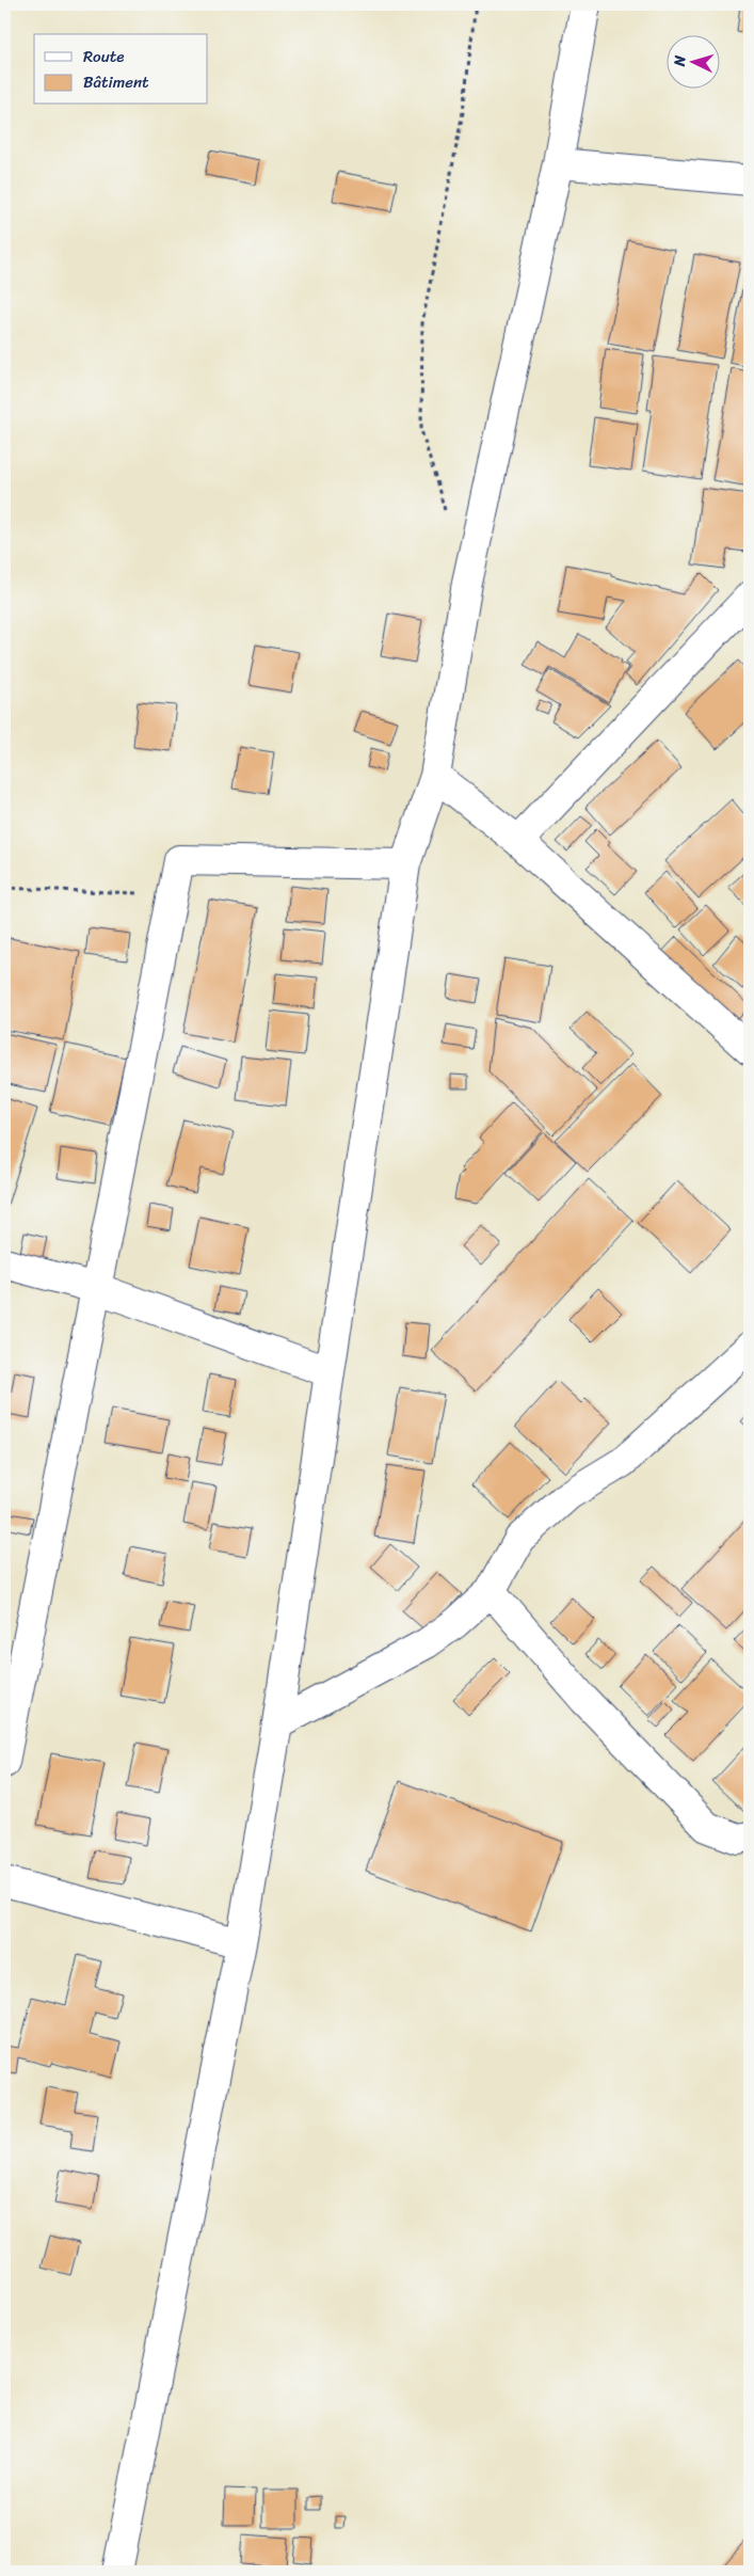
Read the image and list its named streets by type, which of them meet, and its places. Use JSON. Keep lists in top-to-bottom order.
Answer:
{
  "legend": ["Route", "Bâtiment"],
  "north": "left"
}
